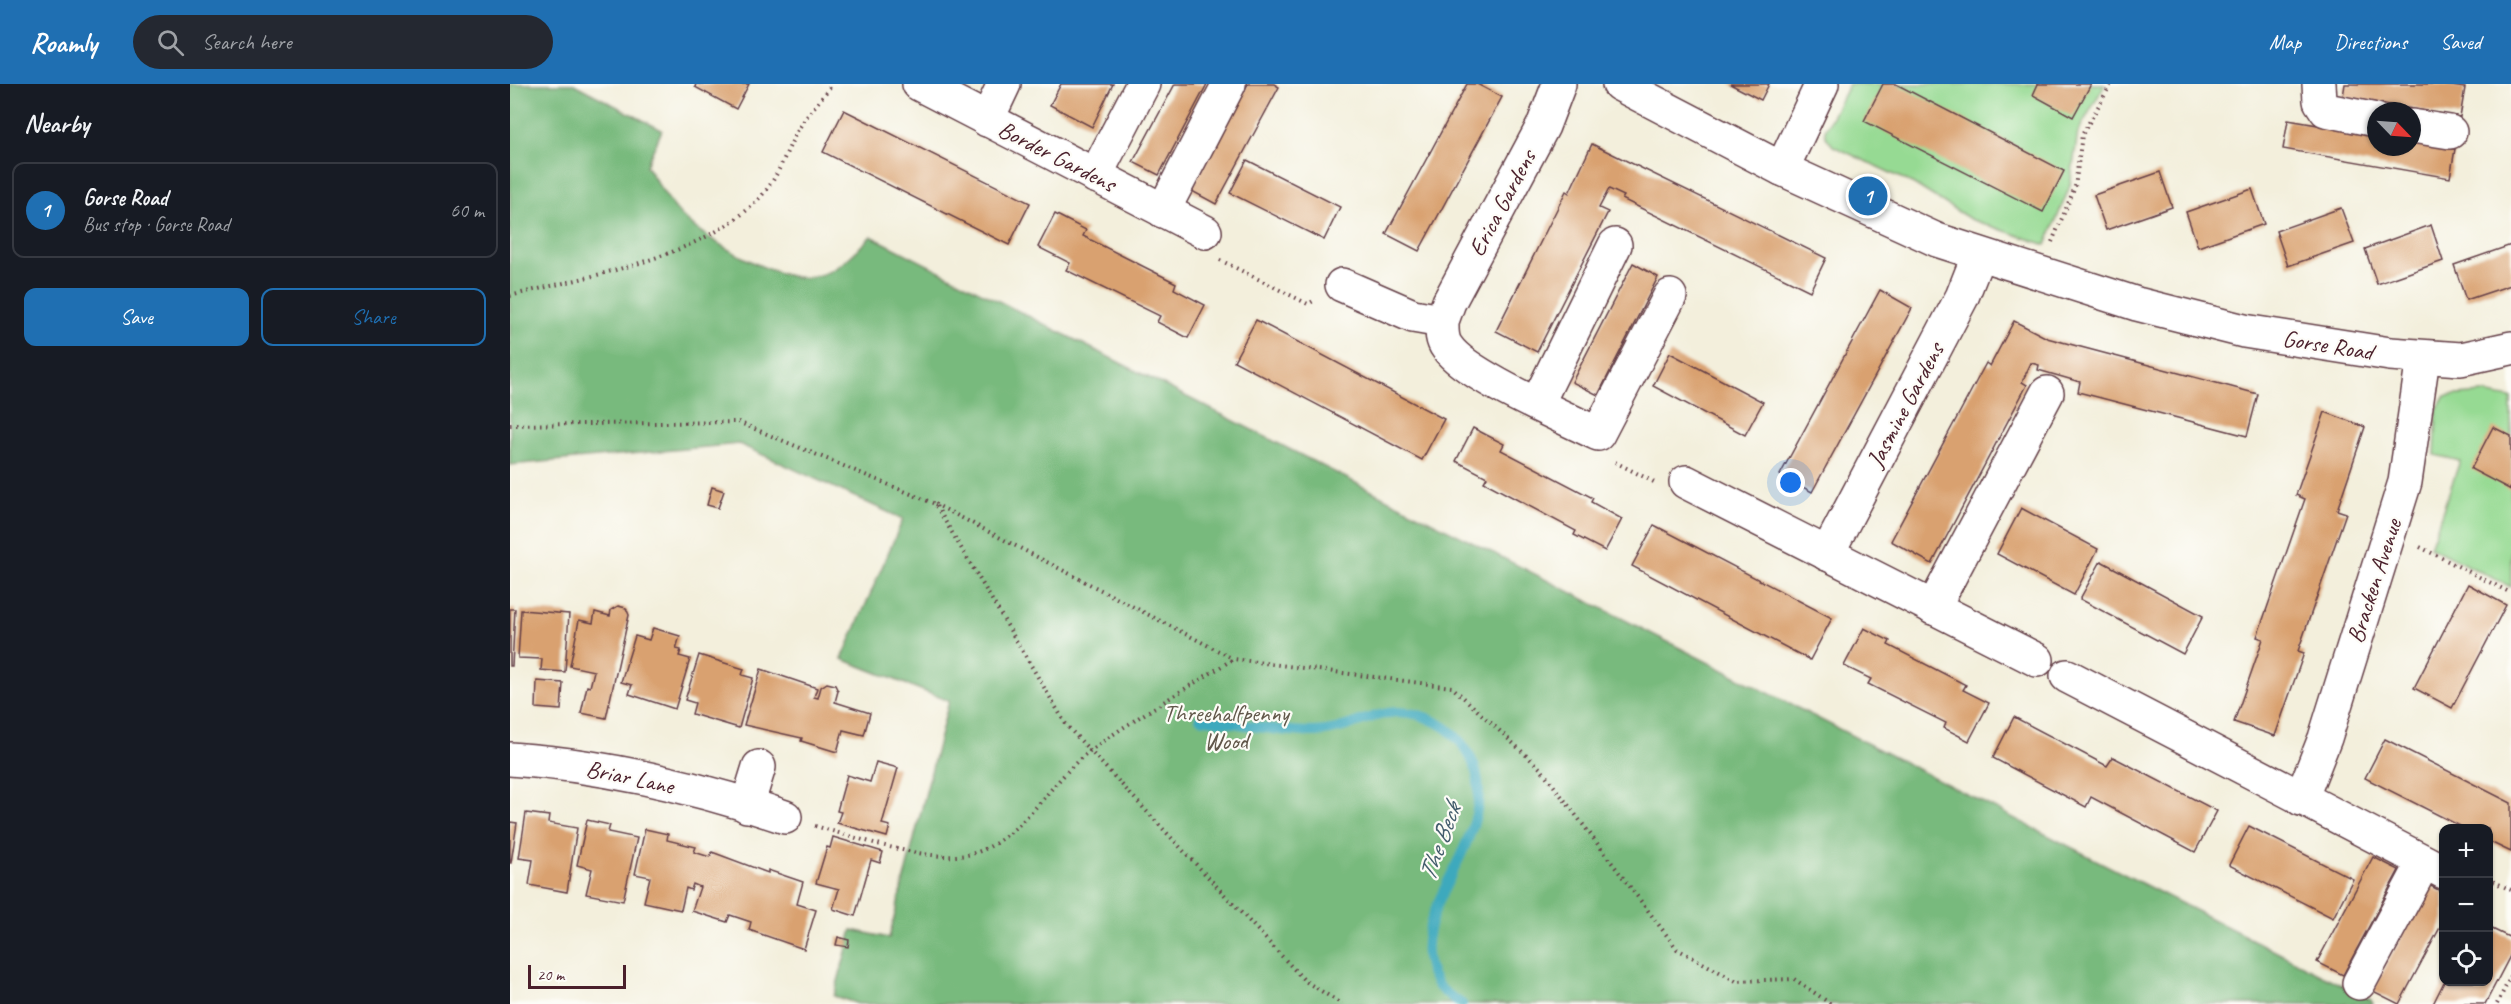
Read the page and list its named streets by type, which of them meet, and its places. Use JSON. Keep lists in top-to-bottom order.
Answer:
{
  "streets": {
    "street": [
      "Border Gardens",
      "Erica Gardens",
      "Gorse Road",
      "Jasmine Gardens",
      "Bracken Avenue",
      "Briar Lane"
    ]
  },
  "crossings": [
    ["Gorse Road", "Jasmine Gardens"],
    ["Gorse Road", "Bracken Avenue"]
  ],
  "water": ["The Beck"],
  "parks": ["Threehalfpenny Wood"],
  "scale_bar": "20 m",
  "north": "bottom right",
  "page": {
    "header": "Roamly",
    "search": "Search here",
    "nav": ["Map", "Directions", "Saved"],
    "heading": "Nearby",
    "list": [
      {
        "mark": "1",
        "name": "Gorse Road",
        "note": "Bus stop · Gorse Road",
        "value": "60 m"
      }
    ],
    "pins": "1",
    "buttons": ["Save", "Share"],
    "map_buttons": ["+", "−"],
    "scale": "20 m"
  }
}
